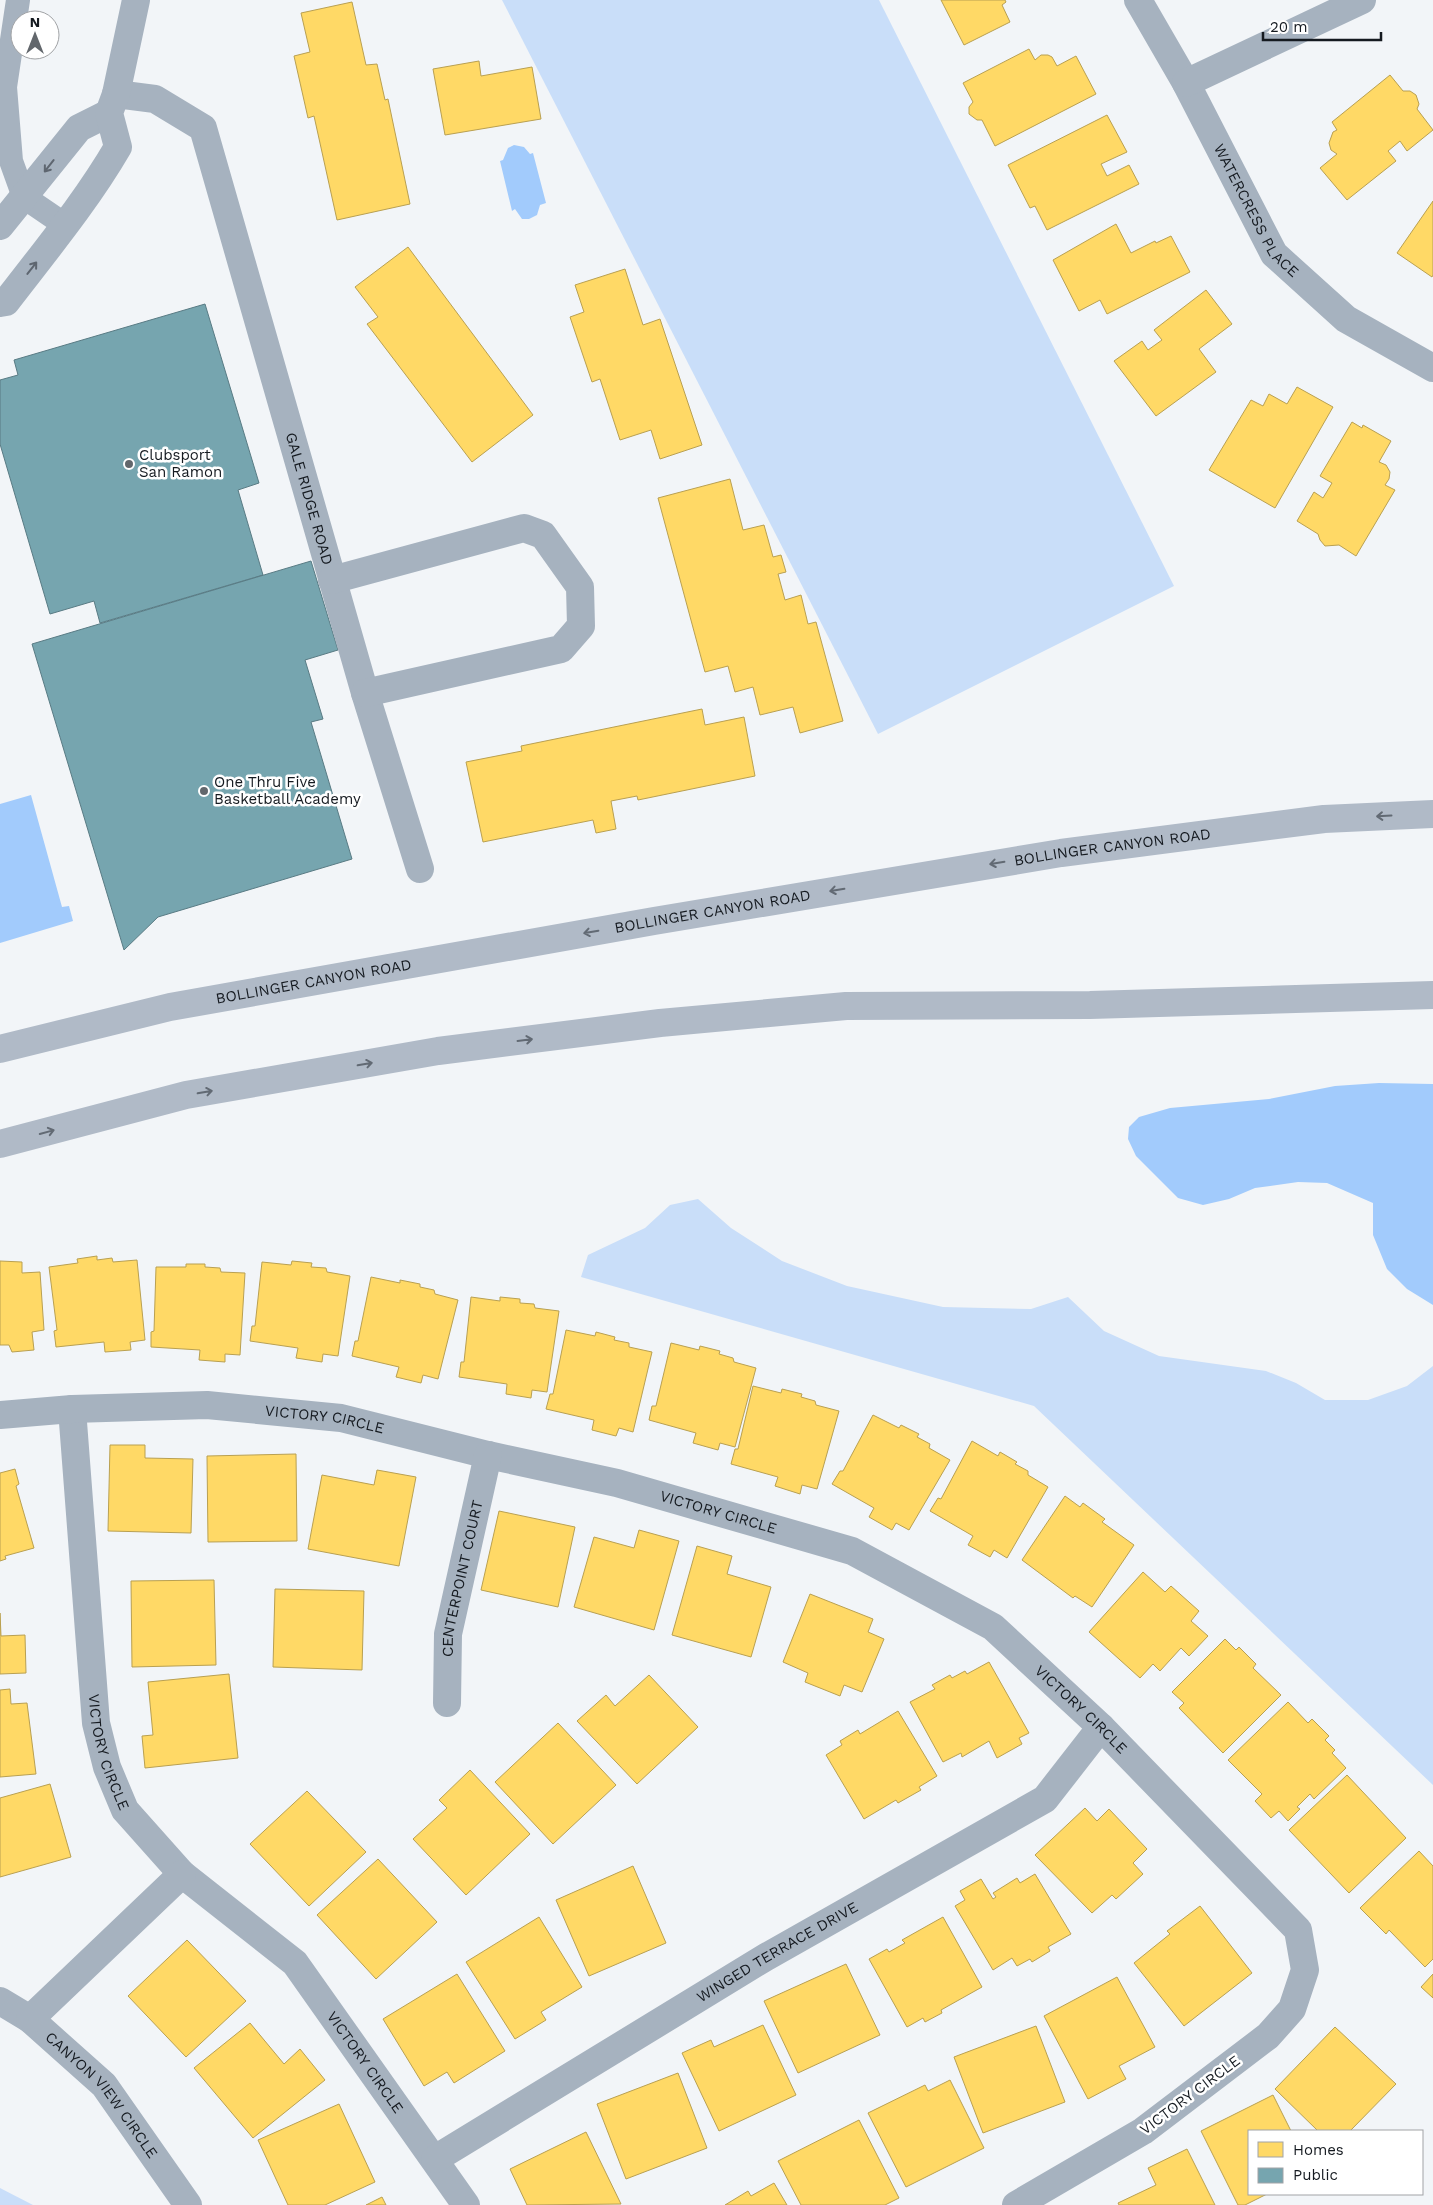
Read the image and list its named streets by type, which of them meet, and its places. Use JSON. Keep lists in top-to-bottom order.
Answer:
{
  "streets": {
    "main road": ["BOLLINGER CANYON ROAD"],
    "street": [
      "WATERCRESS PLACE",
      "GALE RIDGE ROAD",
      "VICTORY CIRCLE",
      "CENTERPOINT COURT",
      "WINGED TERRACE DRIVE",
      "CANYON VIEW CIRCLE"
    ]
  },
  "crossings": [
    ["VICTORY CIRCLE", "CENTERPOINT COURT"],
    ["VICTORY CIRCLE", "WINGED TERRACE DRIVE"]
  ],
  "places": ["Clubsport San Ramon", "One Thru Five Basketball Academy"],
  "legend": ["Homes", "Public"],
  "scale_bar": "20 m",
  "north": "top"
}
